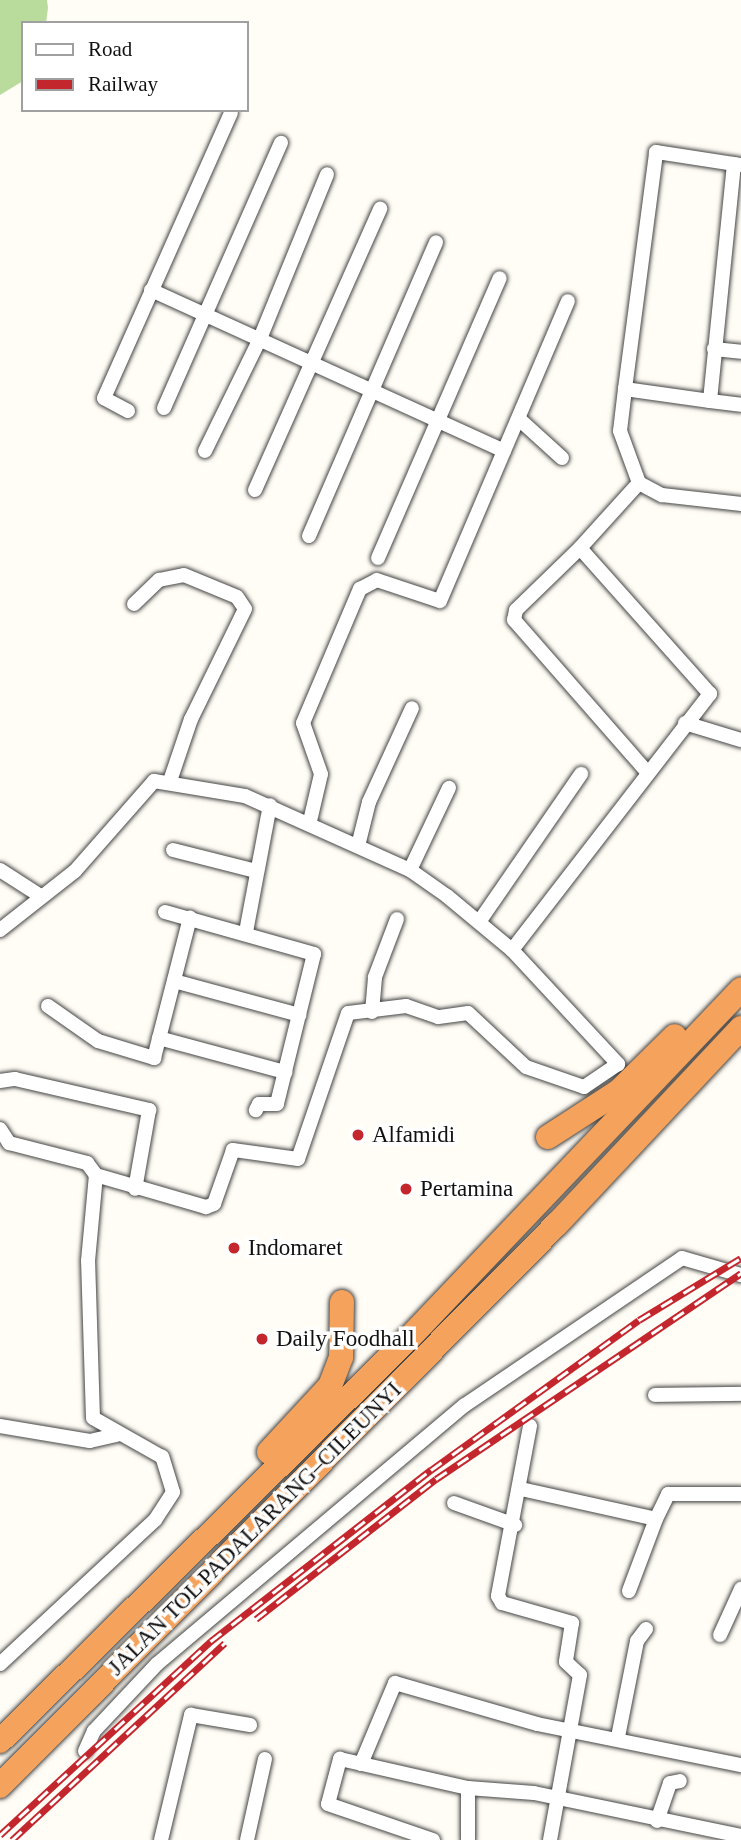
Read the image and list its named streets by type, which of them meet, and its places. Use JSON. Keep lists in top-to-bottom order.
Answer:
{
  "streets": {
    "highway": ["JALAN TOL PADALARANG–CILEUNYI"]
  },
  "places": [
    "Alfamidi",
    "Pertamina",
    "Indomaret",
    "Daily Foodhall"
  ],
  "legend": ["Road", "Railway"]
}
